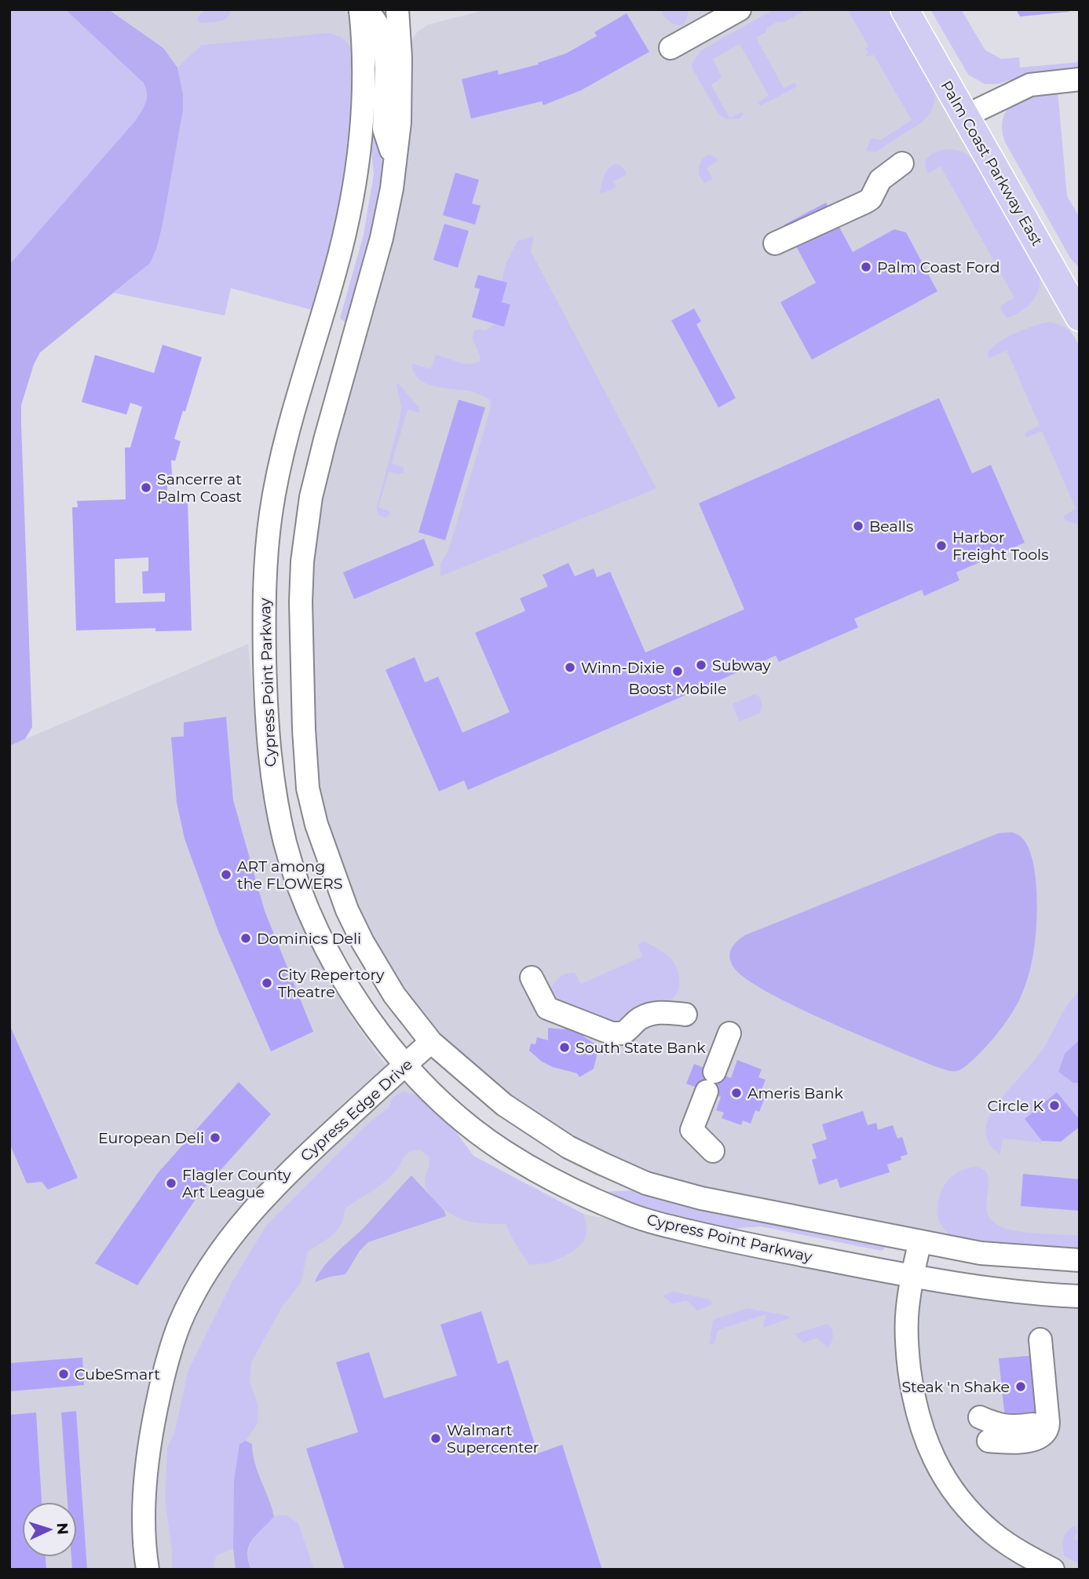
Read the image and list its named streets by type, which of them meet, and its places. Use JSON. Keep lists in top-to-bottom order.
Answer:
{
  "streets": {
    "main road": ["Palm Coast Parkway East"],
    "street": ["Cypress Point Parkway", "Cypress Edge Drive"]
  },
  "crossings": [
    ["Cypress Point Parkway", "Cypress Edge Drive"]
  ],
  "places": [
    "Palm Coast Ford",
    "Sancerre at Palm Coast",
    "Bealls",
    "Harbor Freight Tools",
    "Subway",
    "Winn-Dixie",
    "Boost Mobile",
    "ART among the FLOWERS",
    "Dominics Deli",
    "City Repertory Theatre",
    "South State Bank",
    "Ameris Bank",
    "Circle K",
    "European Deli",
    "Flagler County Art League",
    "CubeSmart",
    "Steak 'n Shake",
    "Walmart Supercenter"
  ],
  "north": "right"
}
